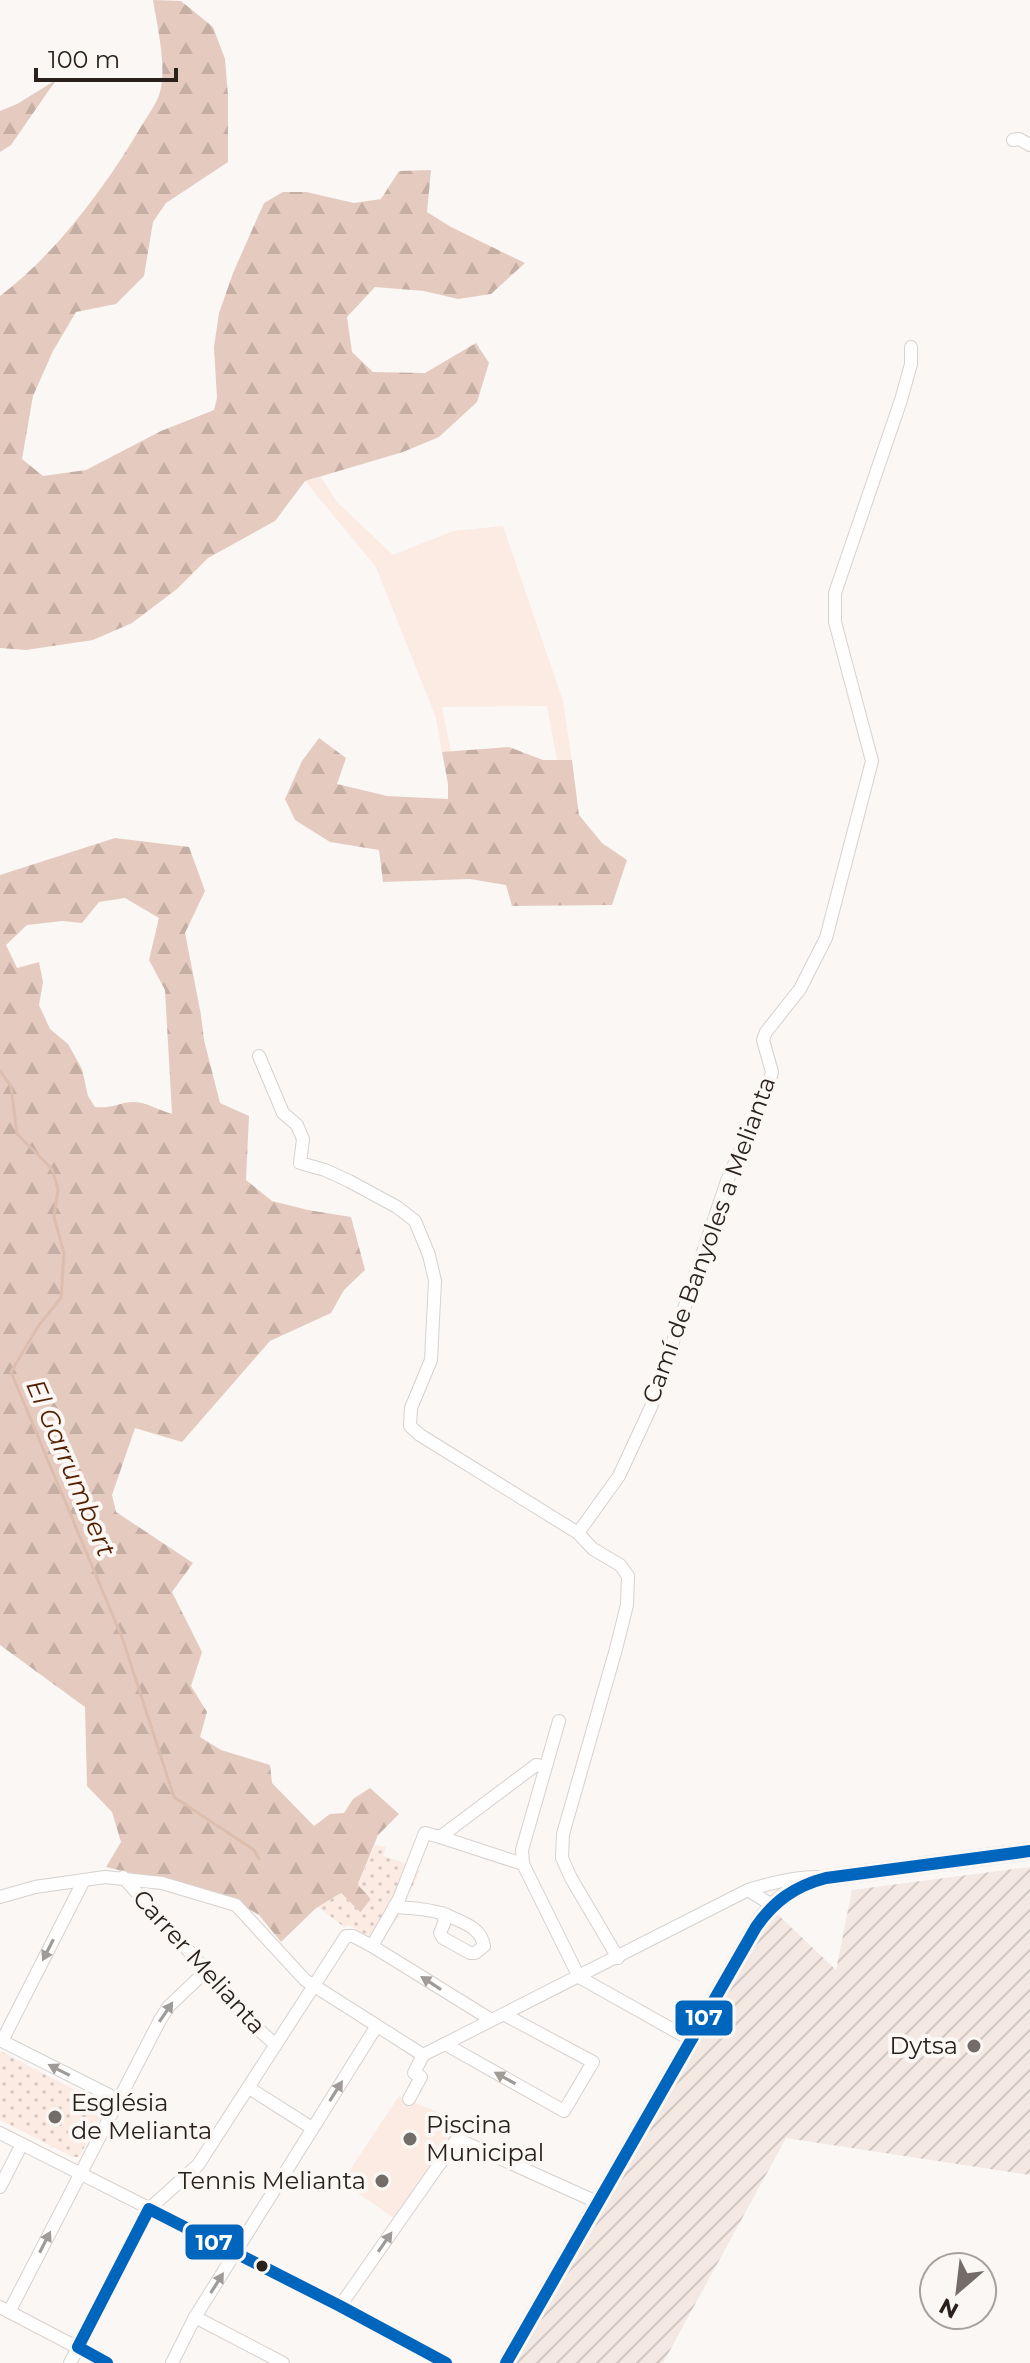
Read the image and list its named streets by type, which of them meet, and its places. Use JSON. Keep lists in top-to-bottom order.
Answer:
{
  "streets": {
    "street": ["Camí de Banyoles a Melianta", "Carrer Melianta"]
  },
  "water": ["El Garrumbert"],
  "places": [
    "Dytsa",
    "Església de Melianta",
    "Piscina Municipal",
    "Tennis Melianta"
  ],
  "lines": ["transit line 107"],
  "scale_bar": "100 m",
  "north": "bottom left"
}
